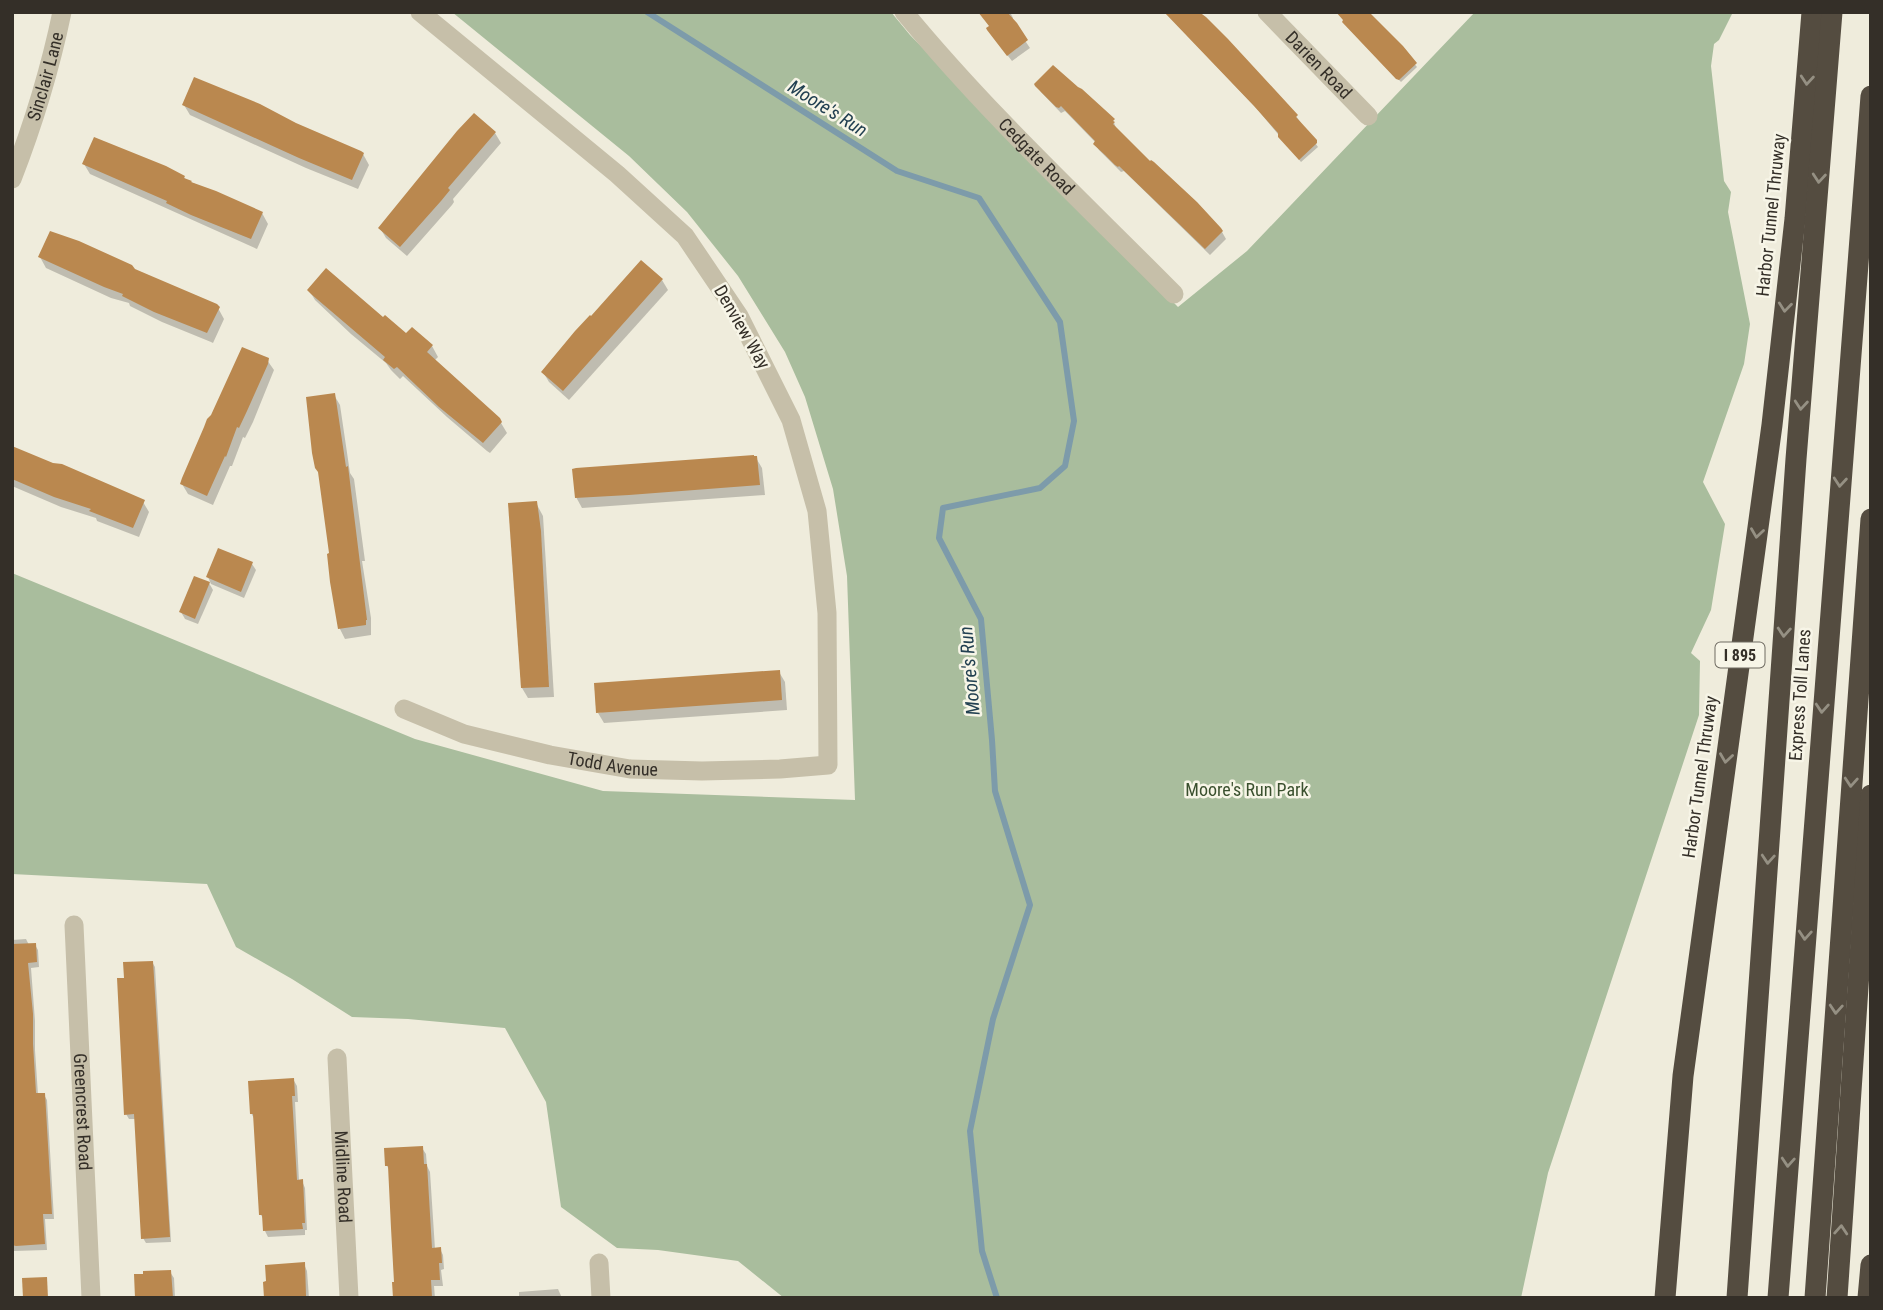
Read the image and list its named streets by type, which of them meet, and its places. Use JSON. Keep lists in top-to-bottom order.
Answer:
{
  "streets": {
    "highway": ["Harbor Tunnel Thruway", "I 895", "Express Toll Lanes"],
    "street": [
      "Darien Road",
      "Sinclair Lane",
      "Cedgate Road",
      "Denview Way",
      "Todd Avenue",
      "Greencrest Road",
      "Midline Road"
    ]
  },
  "crossings": [
    ["Denview Way", "Todd Avenue"]
  ],
  "water": ["Moore's Run"],
  "parks": ["Moore's Run Park"]
}
